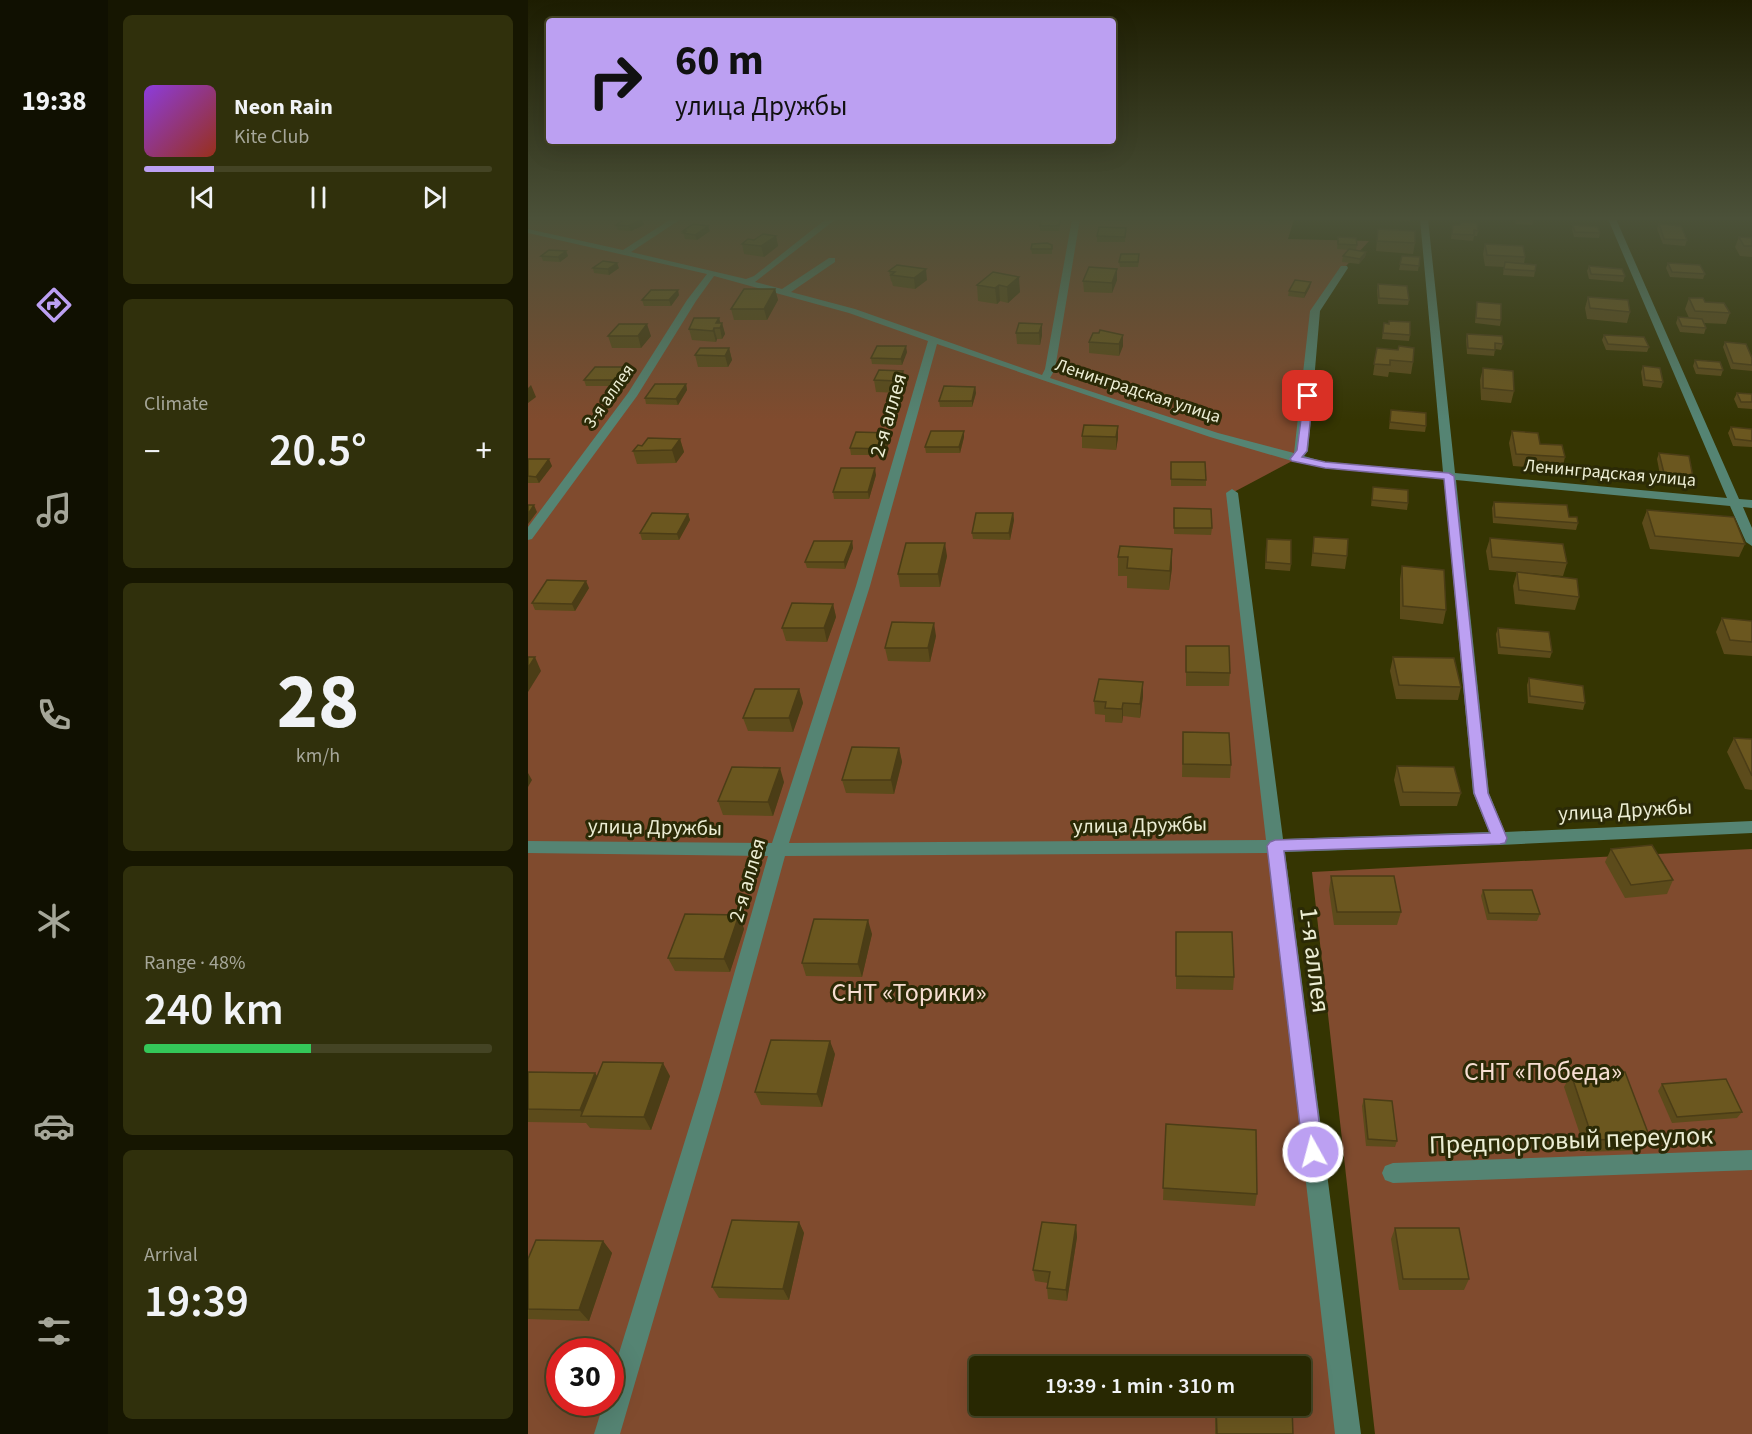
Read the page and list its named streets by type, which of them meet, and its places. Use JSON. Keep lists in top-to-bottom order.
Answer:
{
  "streets": {
    "street": [
      "Ленинградская улица",
      "3-я аллея",
      "2-я аллея",
      "улица Дружбы",
      "1-я аллея",
      "Предпортовый переулок"
    ]
  },
  "crossings": [
    ["Ленинградская улица", "2-я аллея"],
    ["2-я аллея", "улица Дружбы"],
    ["улица Дружбы", "1-я аллея"]
  ],
  "parks": ["СНТ «Торики»", "СНТ «Победа»"],
  "page": {
    "tabs": "19:38",
    "turn": ["60 m", "улица Дружбы"],
    "song": ["Neon Rain", "Kite Club"],
    "tile": [
      "Climate",
      ["28", "km/h"],
      ["Range · 48%", "240 km"],
      ["Arrival", "19:39"]
    ],
    "heat": ["−", "20.5°", "+"],
    "limit": "30",
    "trip": "19:39 · 1 min · 310 m"
  }
}
